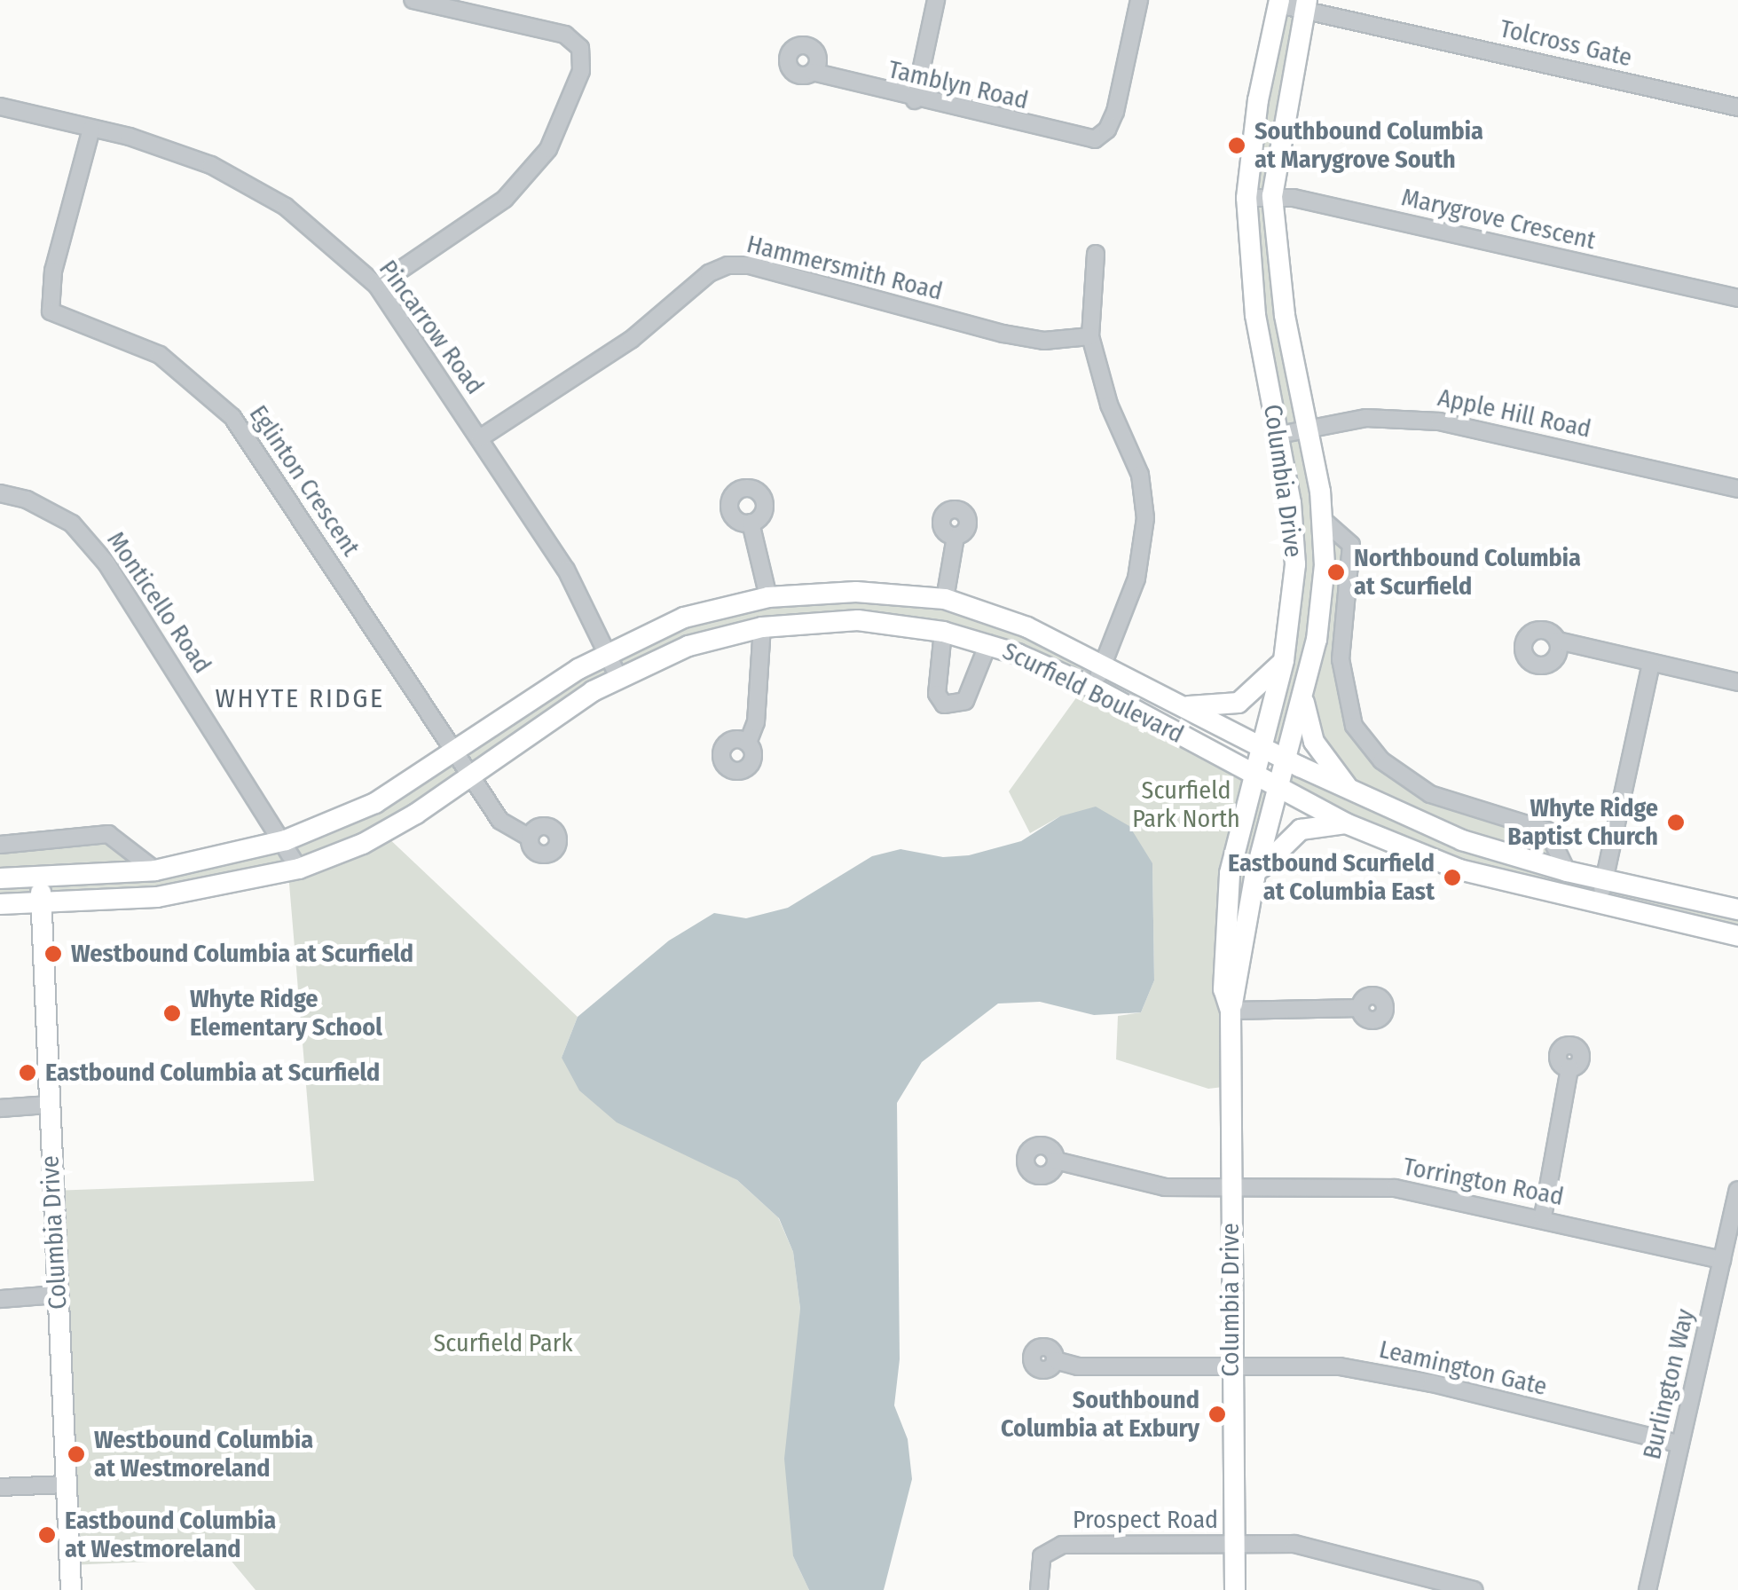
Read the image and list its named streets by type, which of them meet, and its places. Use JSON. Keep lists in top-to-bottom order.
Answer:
{
  "streets": {
    "street": [
      "Tolcross Gate",
      "Tamblyn Road",
      "Marygrove Crescent",
      "Hammersmith Road",
      "Pincarrow Road",
      "Apple Hill Road",
      "Eglinton Crescent",
      "Columbia Drive",
      "Monticello Road",
      "Scurfield Boulevard",
      "Torrington Road",
      "Leamington Gate",
      "Burlington Way",
      "Prospect Road"
    ]
  },
  "crossings": [
    ["Tolcross Gate", "Columbia Drive"],
    ["Marygrove Crescent", "Columbia Drive"],
    ["Hammersmith Road", "Pincarrow Road"],
    ["Pincarrow Road", "Eglinton Crescent"],
    ["Pincarrow Road", "Scurfield Boulevard"],
    ["Apple Hill Road", "Columbia Drive"],
    ["Eglinton Crescent", "Scurfield Boulevard"],
    ["Columbia Drive", "Scurfield Boulevard"],
    ["Columbia Drive", "Torrington Road"],
    ["Columbia Drive", "Leamington Gate"],
    ["Columbia Drive", "Prospect Road"],
    ["Monticello Road", "Scurfield Boulevard"],
    ["Torrington Road", "Burlington Way"],
    ["Leamington Gate", "Burlington Way"]
  ],
  "districts": ["WHYTE RIDGE"],
  "parks": ["Scurfield Park North", "Scurfield Park"],
  "places": [
    "Southbound Columbia at Marygrove South",
    "Northbound Columbia at Scurfield",
    "Whyte Ridge Baptist Church",
    "Eastbound Scurfield at Columbia East",
    "Westbound Columbia at Scurfield",
    "Whyte Ridge Elementary School",
    "Eastbound Columbia at Scurfield",
    "Southbound Columbia at Exbury",
    "Westbound Columbia at Westmoreland",
    "Eastbound Columbia at Westmoreland"
  ]
}
